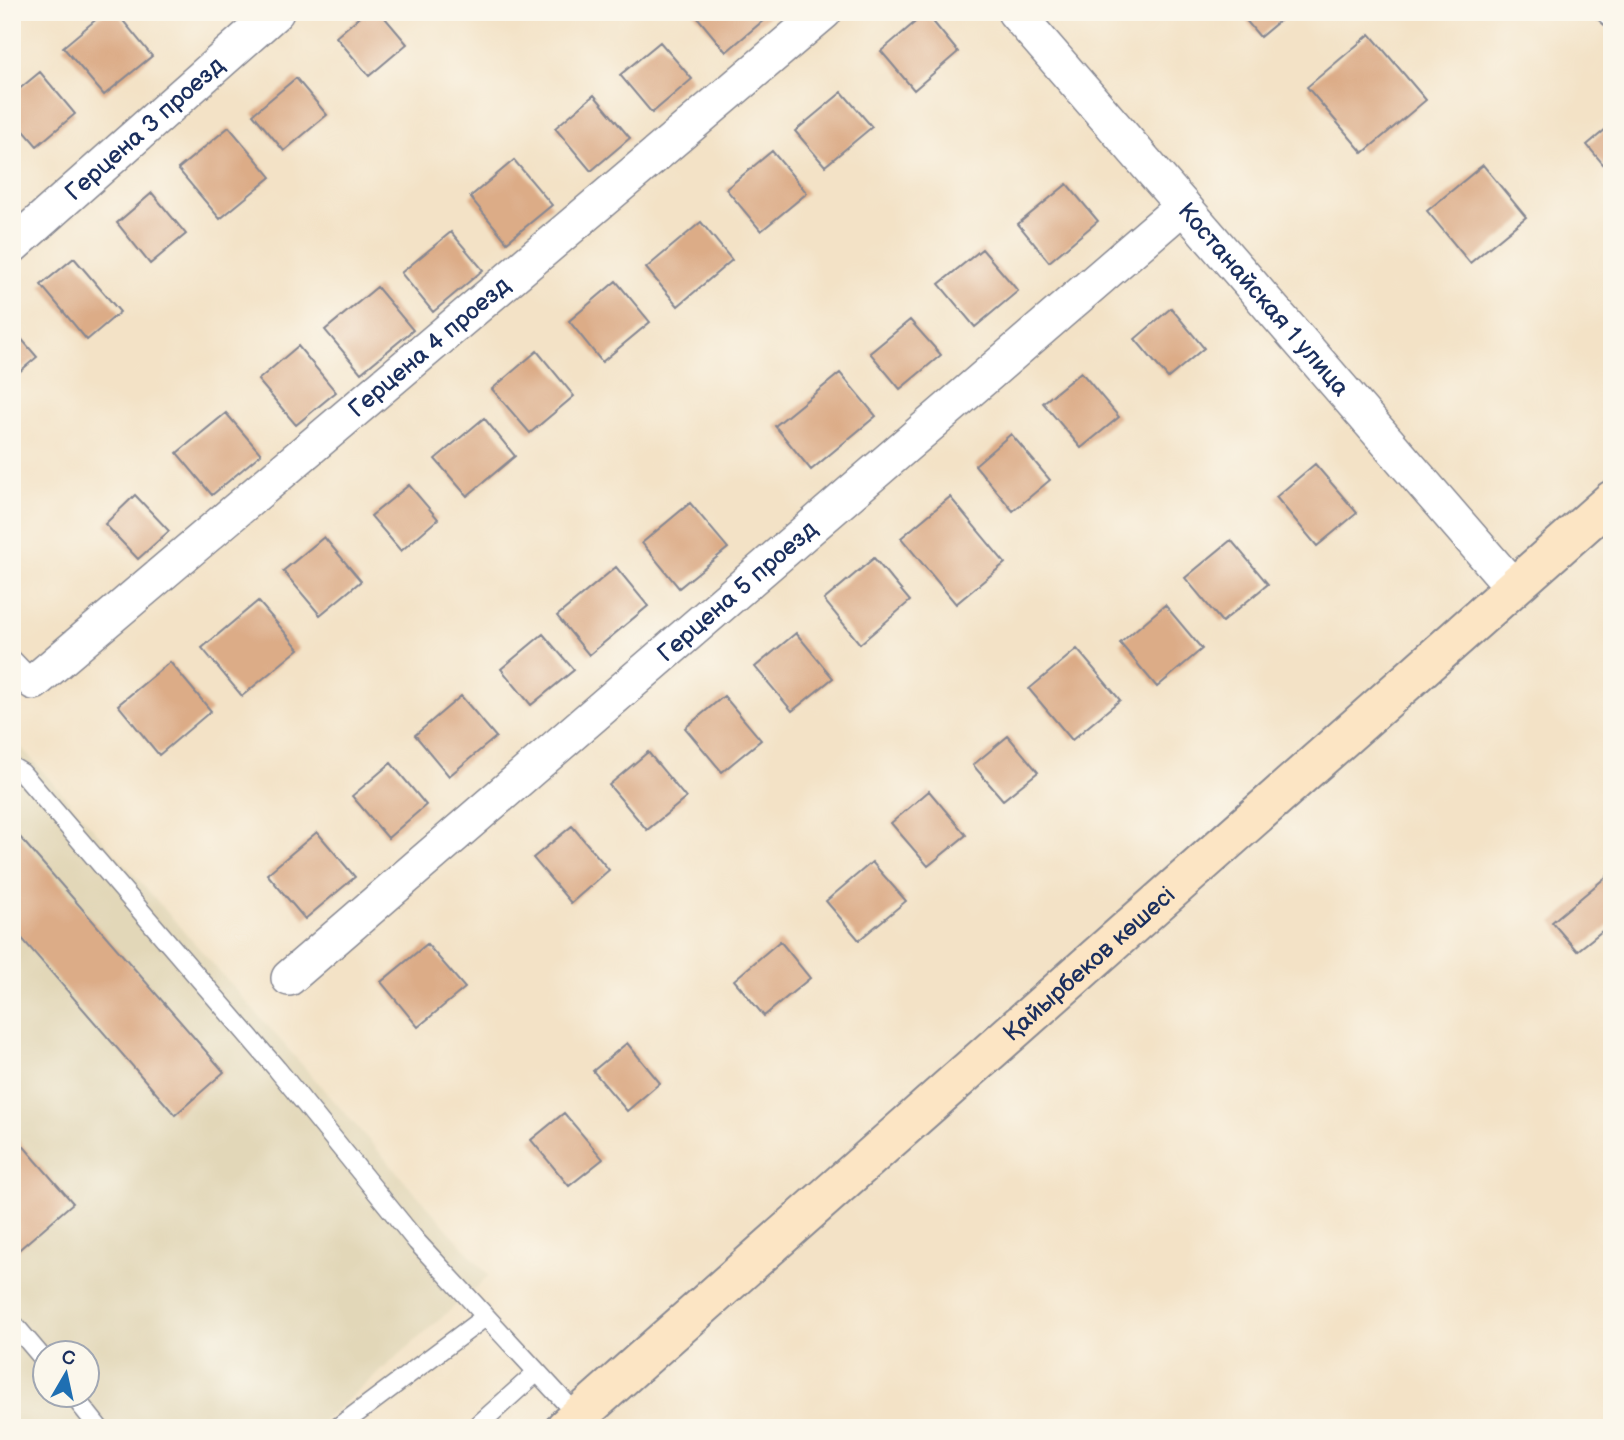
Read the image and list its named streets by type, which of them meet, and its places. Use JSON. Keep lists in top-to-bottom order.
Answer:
{
  "streets": {
    "main road": ["Қайырбеков көшесі"],
    "street": [
      "Герцена 3 проезд",
      "Костанайская 1 улица",
      "Герцена 4 проезд",
      "Герцена 5 проезд"
    ]
  },
  "crossings": [
    ["Костанайская 1 улица", "Герцена 5 проезд"],
    ["Костанайская 1 улица", "Қайырбеков көшесі"]
  ],
  "north": "top"
}
